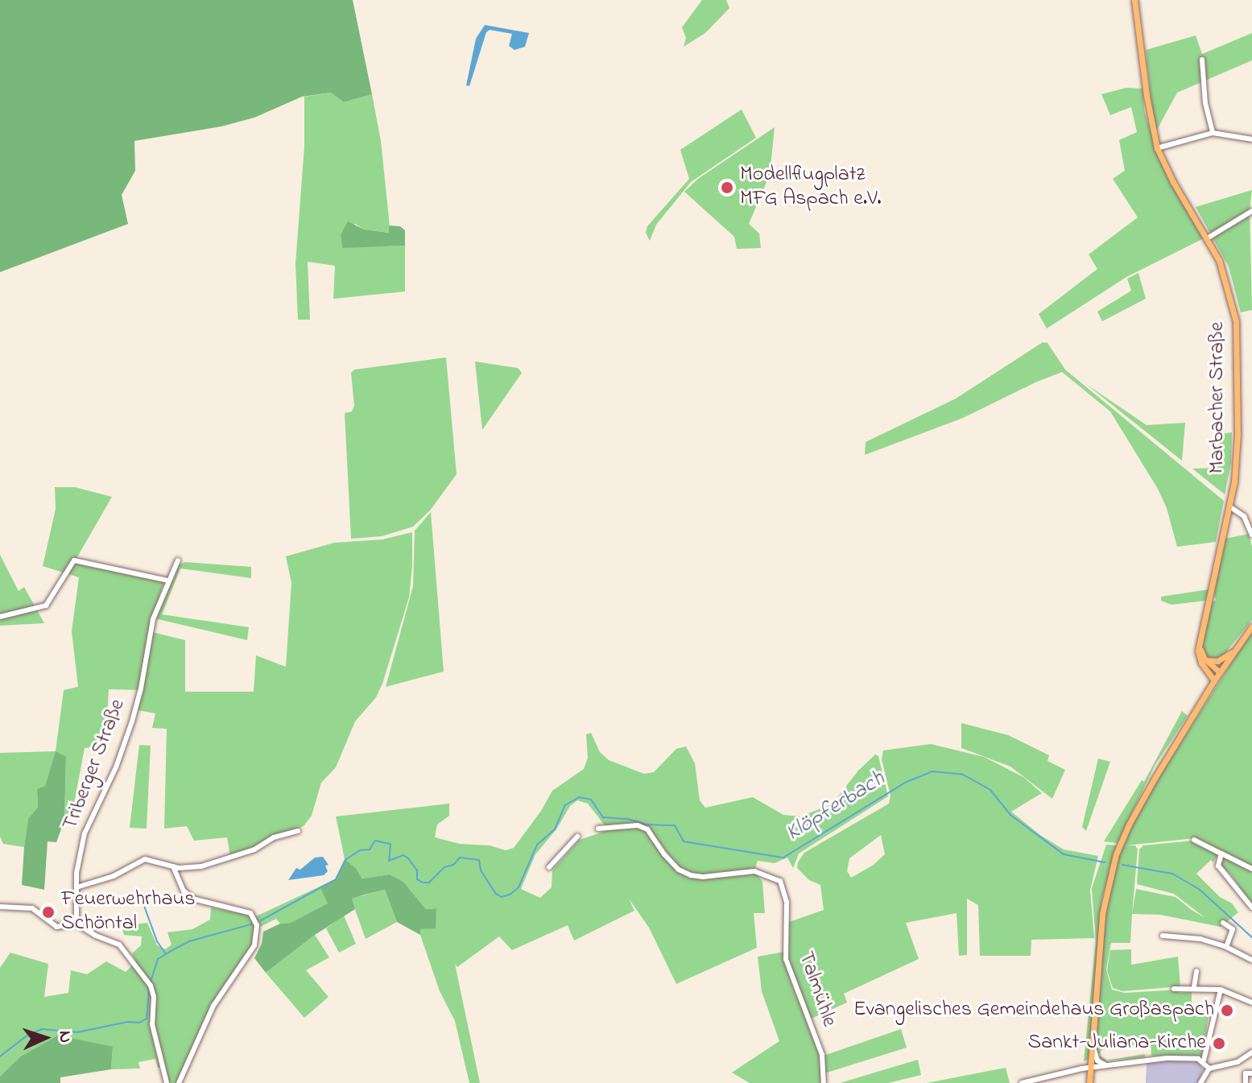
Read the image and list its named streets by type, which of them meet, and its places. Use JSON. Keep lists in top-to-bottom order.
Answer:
{
  "streets": {
    "main road": ["Marbacher Straße"],
    "street": ["Triberger Straße", "Talmühle"]
  },
  "water": ["Klöpferbach"],
  "places": [
    "Modellflugplatz MFG Aspach e.V.",
    "Feuerwehrhaus Schöntal",
    "Evangelisches Gemeindehaus Großaspach",
    "Sankt-Juliana-Kirche"
  ],
  "north": "right"
}
